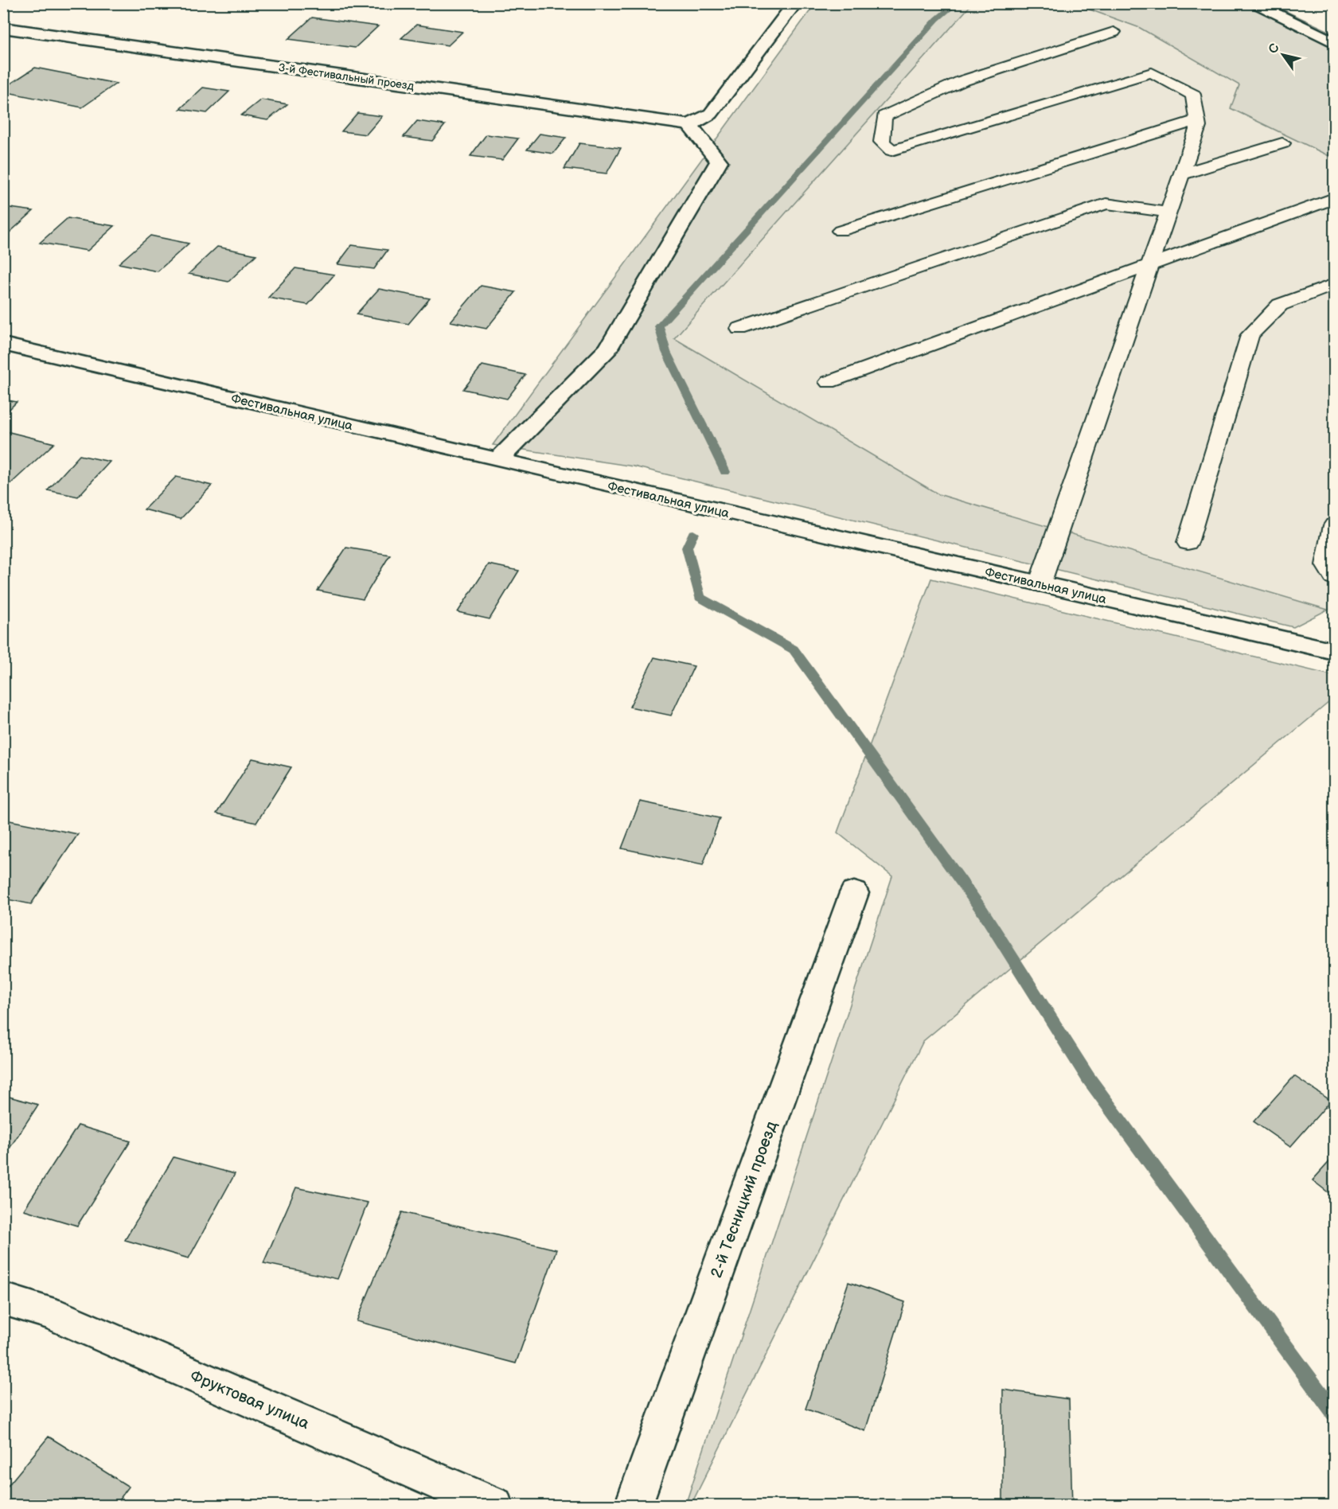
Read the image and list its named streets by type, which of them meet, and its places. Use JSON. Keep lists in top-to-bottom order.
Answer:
{
  "streets": {
    "street": [
      "3-й Фестивальный проезд",
      "Фестивальная улица",
      "2-й Тесницкий проезд",
      "Фруктовая улица"
    ]
  },
  "north": "top left"
}
